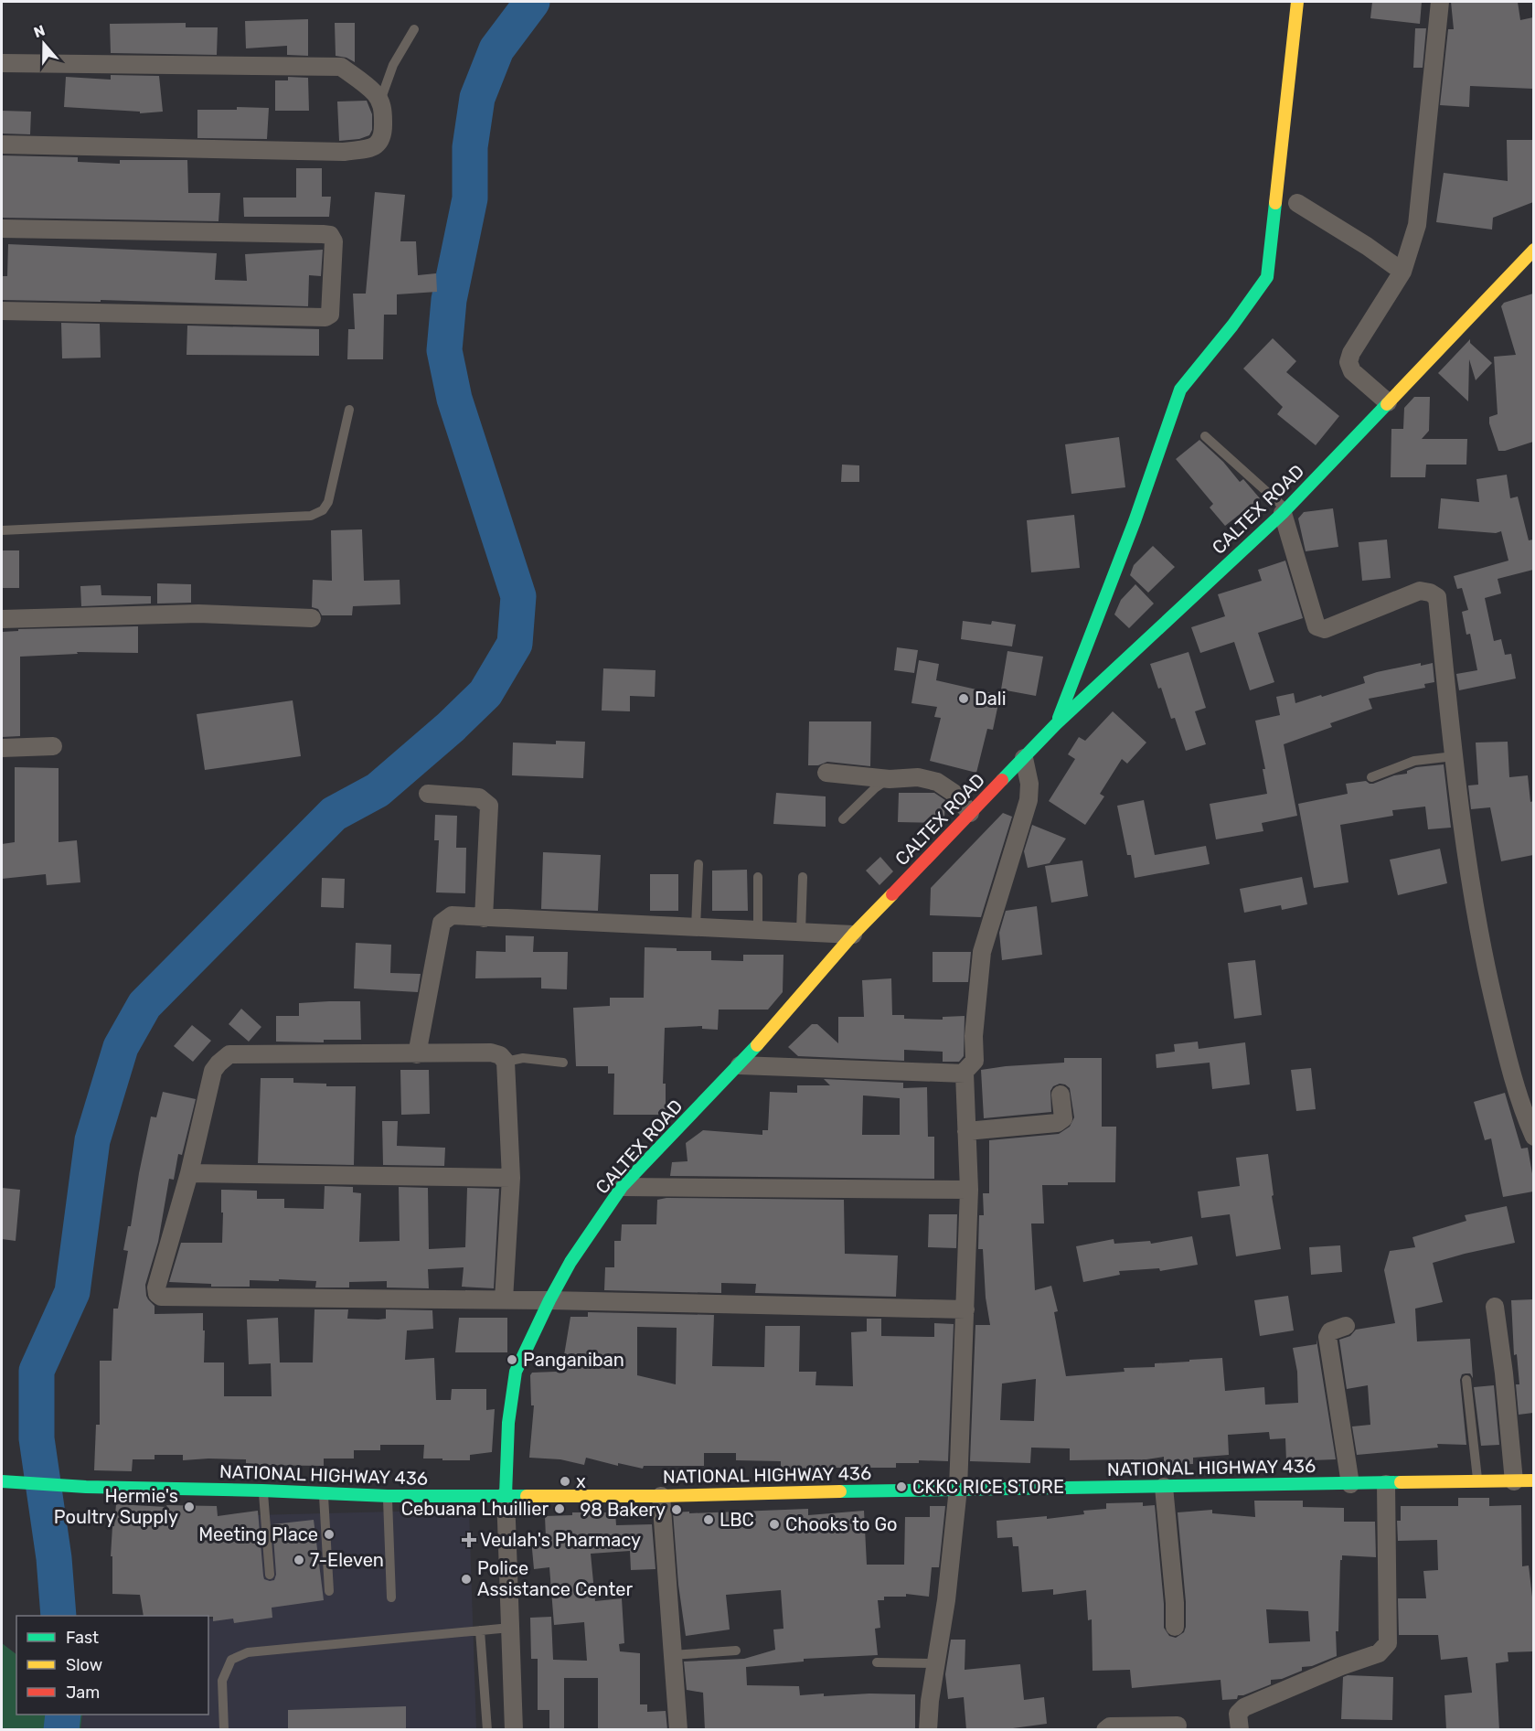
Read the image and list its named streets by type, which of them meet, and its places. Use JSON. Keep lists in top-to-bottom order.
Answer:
{
  "streets": {
    "street": ["CALTEX ROAD", "NATIONAL HIGHWAY 436"]
  },
  "crossings": [
    ["CALTEX ROAD", "NATIONAL HIGHWAY 436"]
  ],
  "places": {
    "other": [
      "Dali",
      "Panganiban",
      "x",
      "CKKC RICE STORE",
      "Hermie's Poultry Supply",
      "Cebuana Lhuillier",
      "98 Bakery",
      "LBC",
      "Chooks to Go",
      "Meeting Place",
      "7-Eleven",
      "Police Assistance Center"
    ],
    "health": ["Veulah's Pharmacy"]
  },
  "legend": ["Fast", "Slow", "Jam"],
  "north": "top"
}
